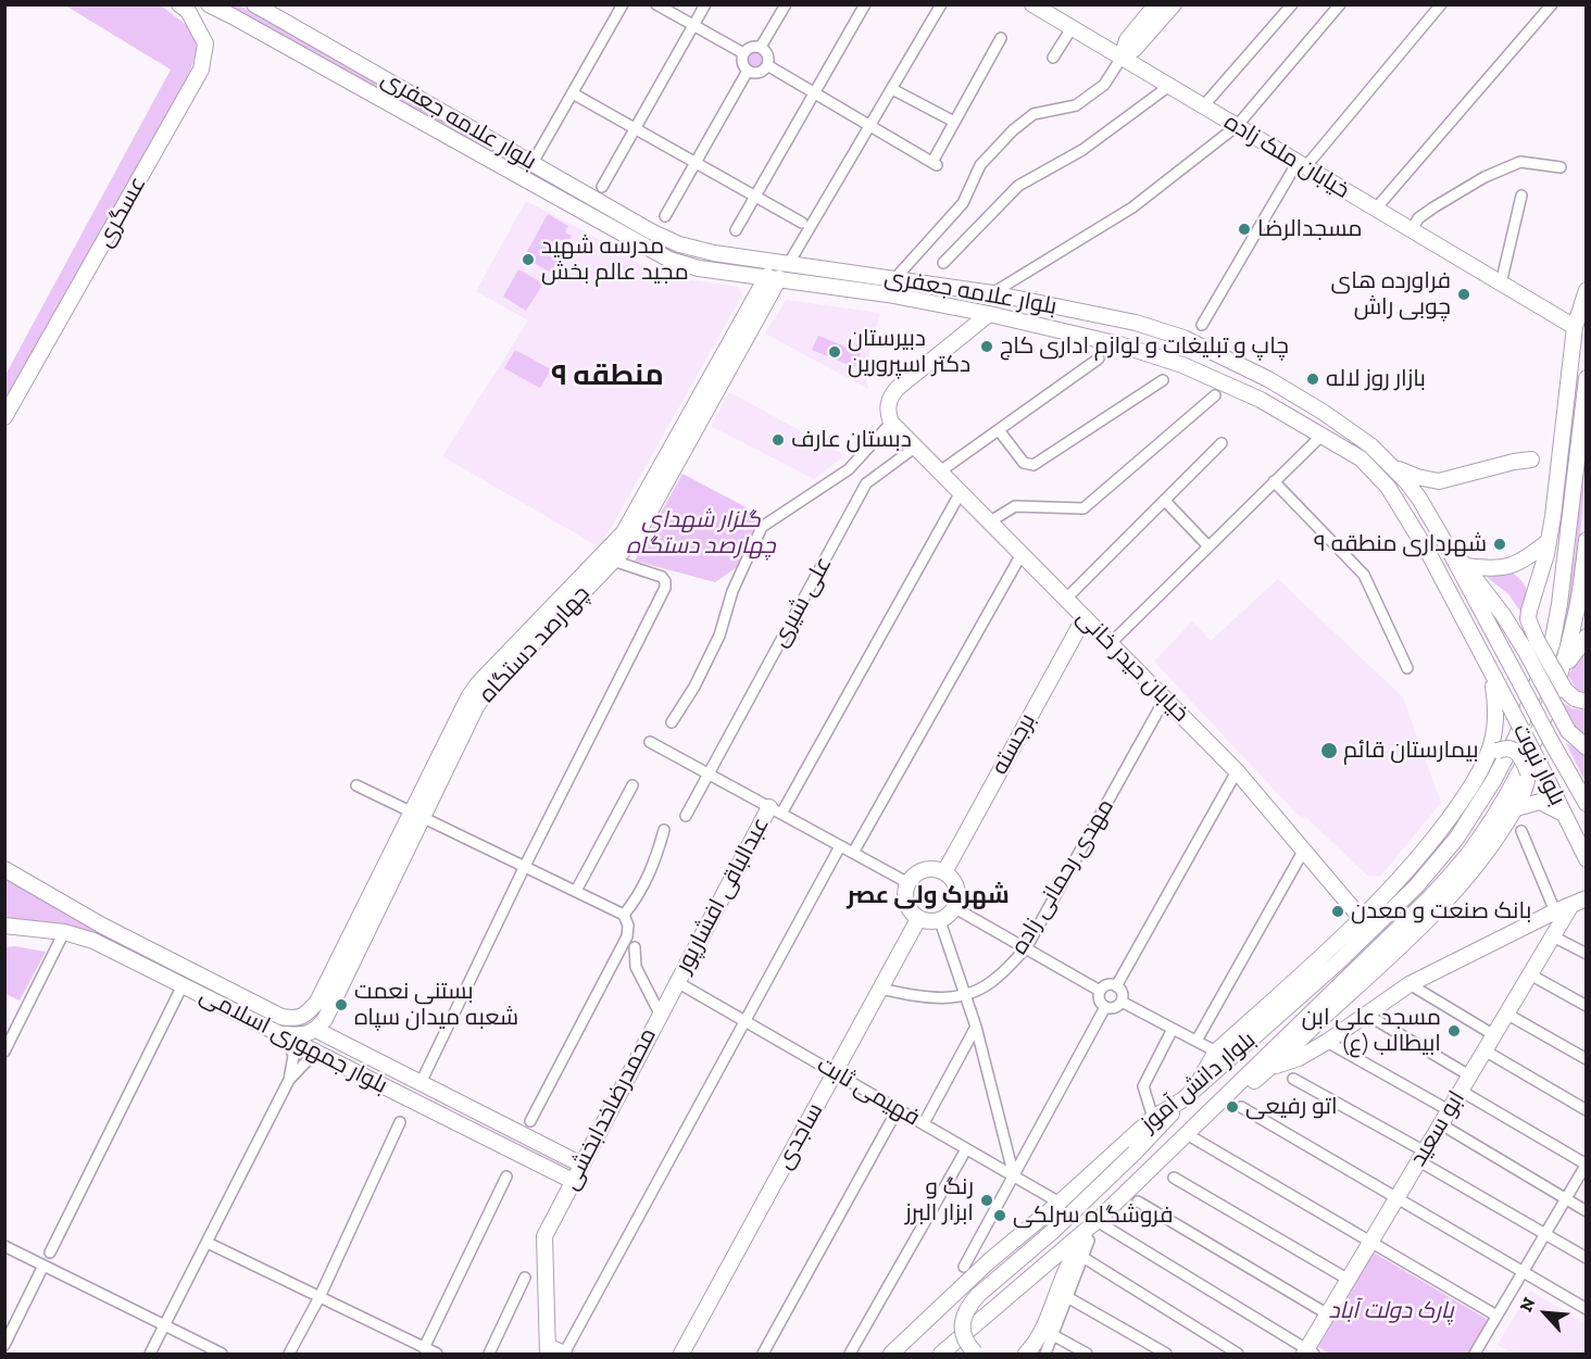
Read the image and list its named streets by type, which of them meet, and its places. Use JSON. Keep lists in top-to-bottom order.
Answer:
{
  "streets": {
    "main road": [
      "بلوار علامه جعفری",
      "خیابان ملک زاده",
      "عسگری",
      "چهارصد دستگاه",
      "خیابان حیدر خانی",
      "برجسته",
      "بلوار نبوت",
      "عبدالباقی افشارپور",
      "بلوار جمهوری اسلامی",
      "بلوار دانش آموز",
      "محمدرضاخدابخشی",
      "ابو سعید",
      "ساجدی"
    ],
    "street": ["علی شیری", "مهدی رحمانی زاده", "فهیمی ثابت"]
  },
  "crossings": [
    ["بلوار علامه جعفری", "چهارصد دستگاه"],
    ["بلوار علامه جعفری", "بلوار نبوت"],
    ["علی شیری", "خیابان حیدر خانی"],
    ["چهارصد دستگاه", "بلوار جمهوری اسلامی"],
    ["خیابان حیدر خانی", "برجسته"],
    ["خیابان حیدر خانی", "مهدی رحمانی زاده"],
    ["برجسته", "ساجدی"],
    ["مهدی رحمانی زاده", "ساجدی"],
    ["عبدالباقی افشارپور", "فهیمی ثابت"],
    ["عبدالباقی افشارپور", "محمدرضاخدابخشی"],
    ["بلوار جمهوری اسلامی", "محمدرضاخدابخشی"],
    ["بلوار دانش آموز", "فهیمی ثابت"],
    ["فهیمی ثابت", "محمدرضاخدابخشی"],
    ["فهیمی ثابت", "ساجدی"]
  ],
  "districts": ["منطقه ۹", "شهرک ولی عصر"],
  "parks": ["گلزار شهدای چهارصد دستگاه", "پارک دولت آباد"],
  "places": [
    "مسجدالرضا",
    "مدرسه شهید مجید عالم بخش",
    "فراورده های چوبی راش",
    "چاپ و تبلیغات و لوازم اداری کاج",
    "دبیرستان دکتر اسپرورین",
    "بازار روز لاله",
    "دبستان عارف",
    "شهرداری منطقه ۹",
    "بیمارستان قائم",
    "بانک صنعت و معدن",
    "بستنی نعمت شعبه میدان سپاه",
    "مسجد علی ابن ابیطالب (ع)",
    "اتو رفیعی",
    "رنگ و ابزار البرز",
    "فروشگاه سرلکی"
  ],
  "north": "top left"
}
